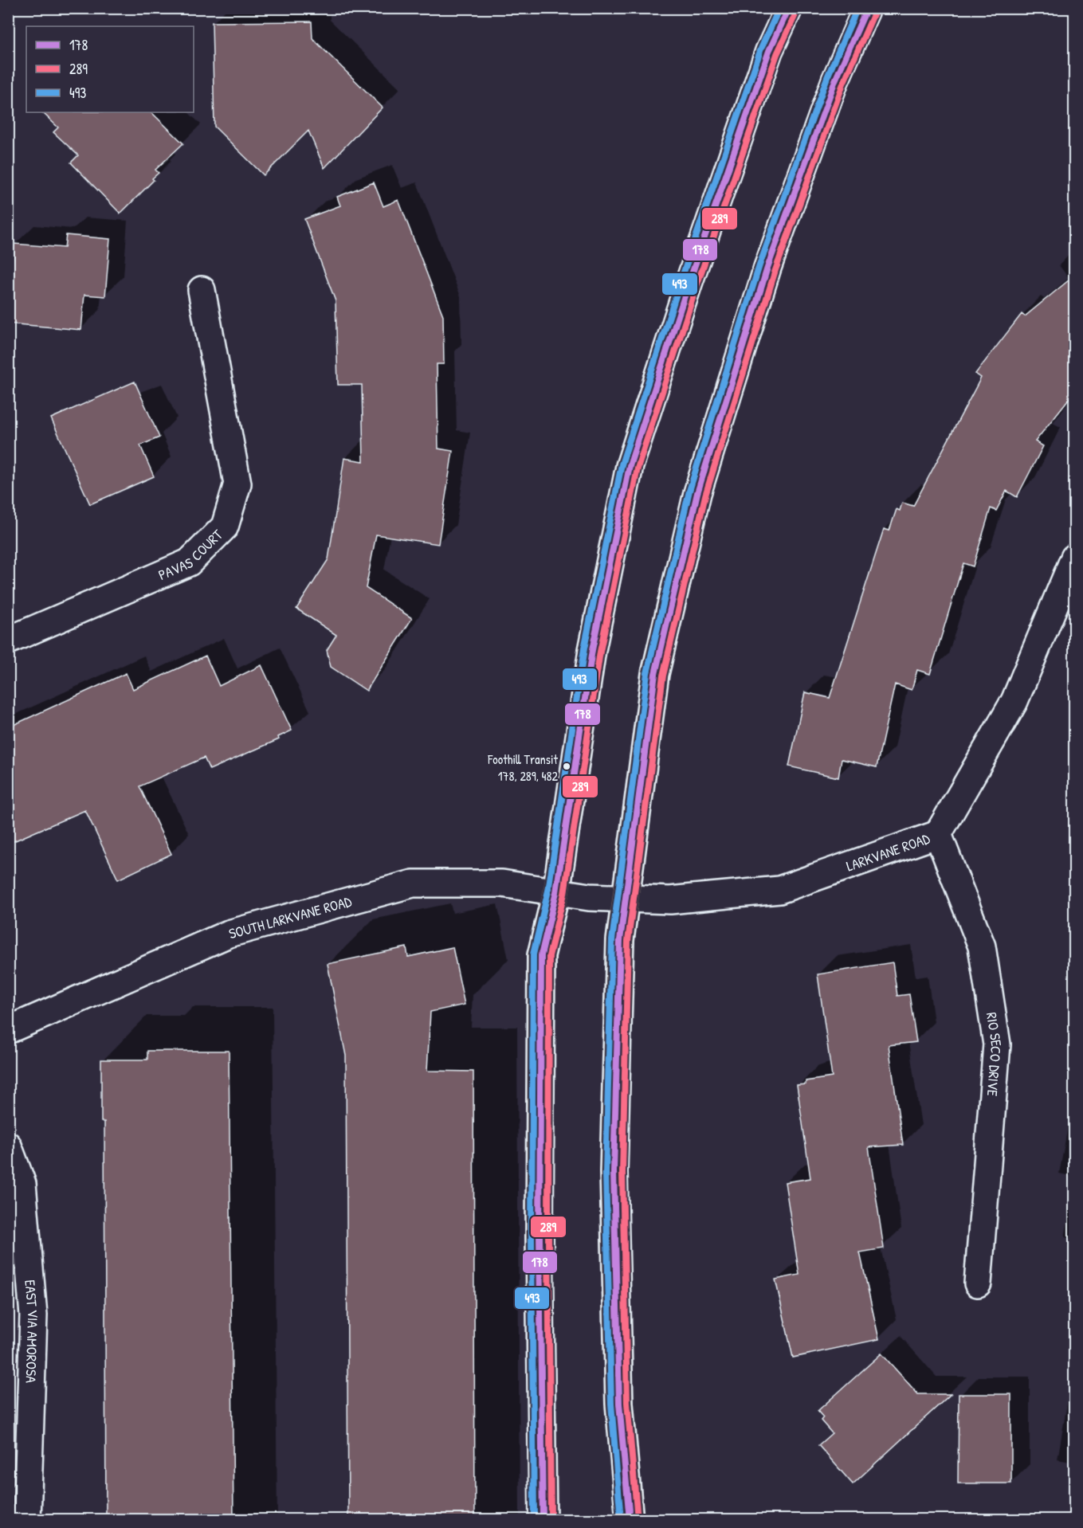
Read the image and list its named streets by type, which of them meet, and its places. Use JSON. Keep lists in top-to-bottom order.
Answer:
{
  "streets": {
    "street": [
      "PAVAS COURT",
      "LARKVANE ROAD",
      "SOUTH LARKVANE ROAD",
      "RIO SECO DRIVE",
      "EAST VIA AMOROSA"
    ]
  },
  "crossings": [
    ["LARKVANE ROAD", "SOUTH LARKVANE ROAD"],
    ["LARKVANE ROAD", "RIO SECO DRIVE"]
  ],
  "places": ["Foothill Transit 178, 289, 482"],
  "lines": ["transit line 178", "transit line 493", "transit line 289"],
  "legend": ["178", "289", "493"]
}
